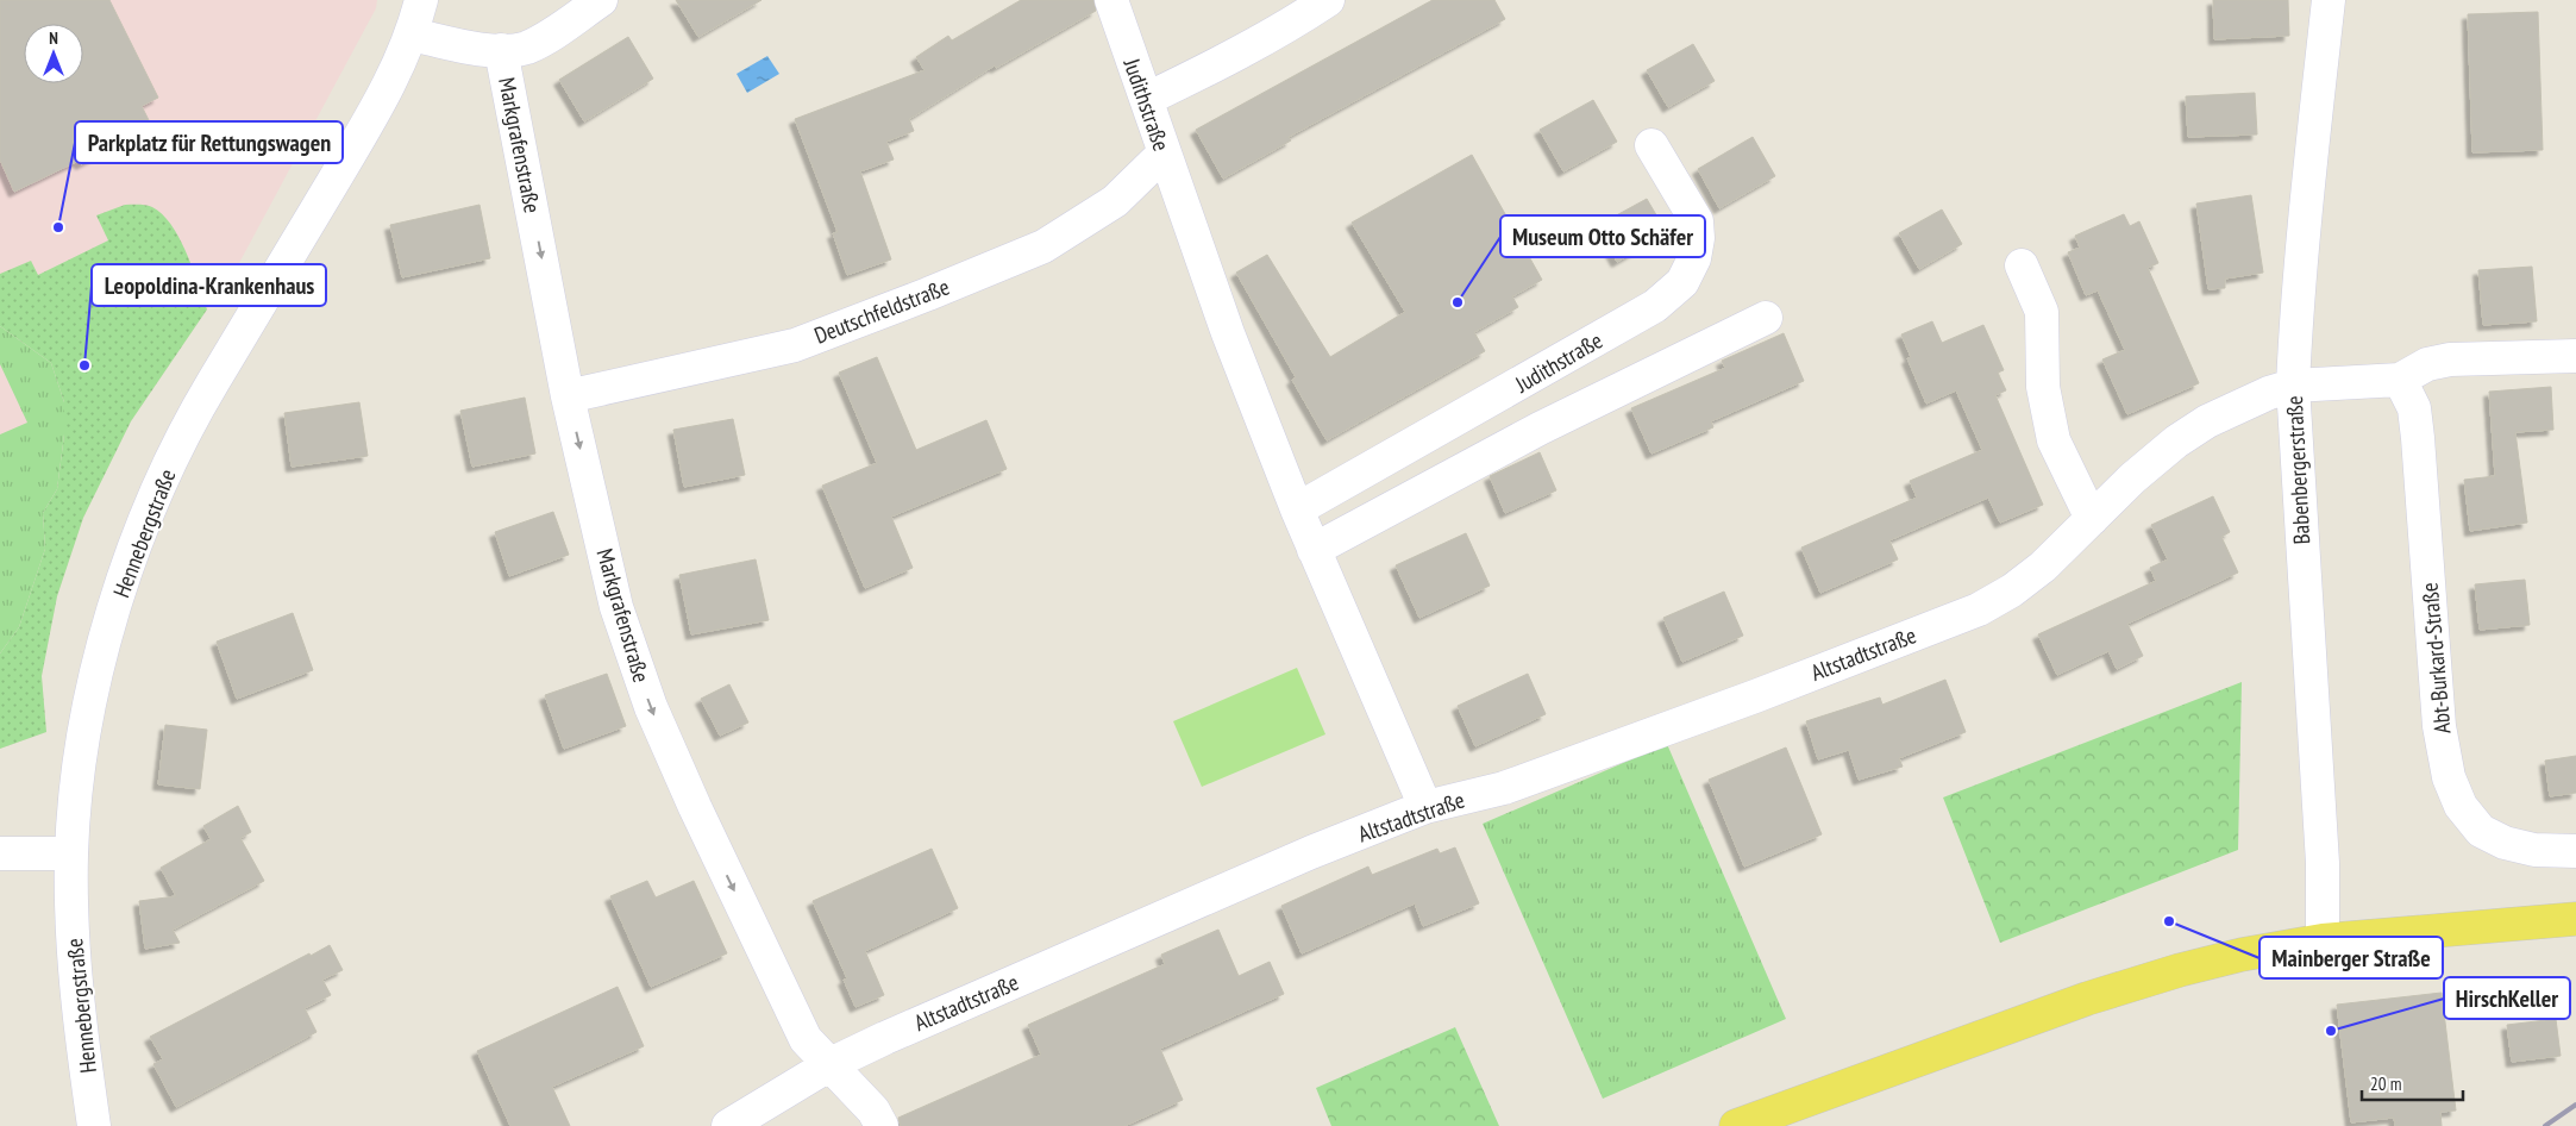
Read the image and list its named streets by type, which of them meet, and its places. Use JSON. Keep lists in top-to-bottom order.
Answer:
{
  "streets": {
    "street": [
      "Judithstraße",
      "Markgrafenstraße",
      "Deutschfeldstraße",
      "Babenbergerstraße",
      "Hennebergstraße",
      "Altstadtstraße",
      "Abt-Burkard-Straße"
    ]
  },
  "crossings": [
    ["Judithstraße", "Deutschfeldstraße"],
    ["Judithstraße", "Altstadtstraße"],
    ["Markgrafenstraße", "Deutschfeldstraße"],
    ["Markgrafenstraße", "Altstadtstraße"],
    ["Babenbergerstraße", "Altstadtstraße"],
    ["Altstadtstraße", "Abt-Burkard-Straße"]
  ],
  "one_way": ["Markgrafenstraße"],
  "places": [
    "Parkplatz für Rettungswagen",
    "Museum Otto Schäfer",
    "Leopoldina-Krankenhaus",
    "Mainberger Straße",
    "HirschKeller"
  ],
  "scale_bar": "20 m",
  "north": "top"
}
